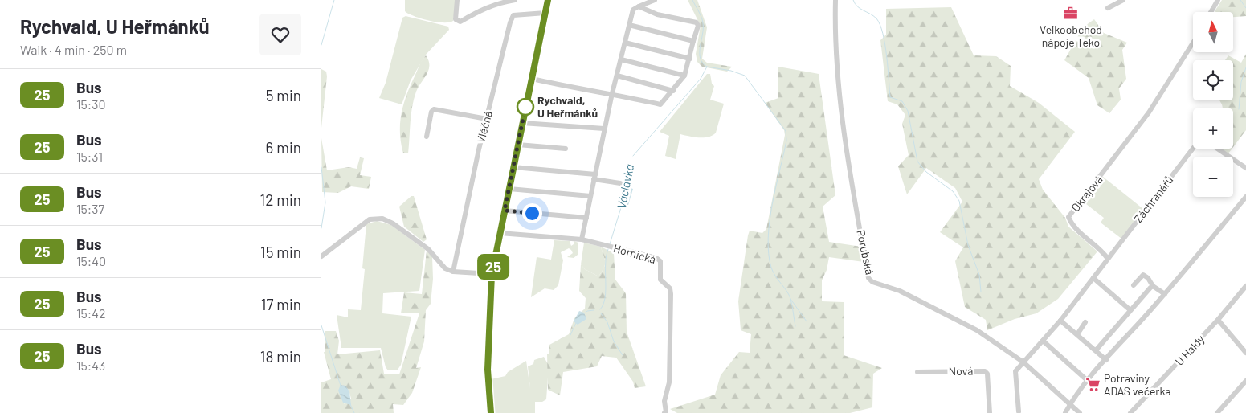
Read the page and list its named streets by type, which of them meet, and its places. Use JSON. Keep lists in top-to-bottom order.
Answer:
{
  "streets": {
    "street": [
      "Vléčná",
      "Okrajová",
      "Záchranářů",
      "Porubská",
      "Hornická",
      "U Haldy",
      "Nová"
    ]
  },
  "crossings": [
    ["Okrajová", "Záchranářů"]
  ],
  "water": ["Václavka"],
  "places": {
    "office": ["Velkoobchod nápoje Teko"],
    "other": ["Rychvald, U Heřmánků"],
    "supermarket": ["Potraviny ADAS večerka"]
  },
  "lines": ["bus line 25"],
  "north": "top",
  "page": {
    "heading": ["Rychvald, U Heřmánků", "Walk · 4 min · 250 m"],
    "on_map": "25",
    "map_buttons": ["+", "−"],
    "list": [
      {
        "mark": "25",
        "name": "Bus",
        "note": "15:30",
        "value": "5 min"
      },
      {
        "mark": "25",
        "name": "Bus",
        "note": "15:31",
        "value": "6 min"
      },
      {
        "mark": "25",
        "name": "Bus",
        "note": "15:37",
        "value": "12 min"
      },
      {
        "mark": "25",
        "name": "Bus",
        "note": "15:40",
        "value": "15 min"
      },
      {
        "mark": "25",
        "name": "Bus",
        "note": "15:42",
        "value": "17 min"
      },
      {
        "mark": "25",
        "name": "Bus",
        "note": "15:43",
        "value": "18 min"
      }
    ]
  }
}
